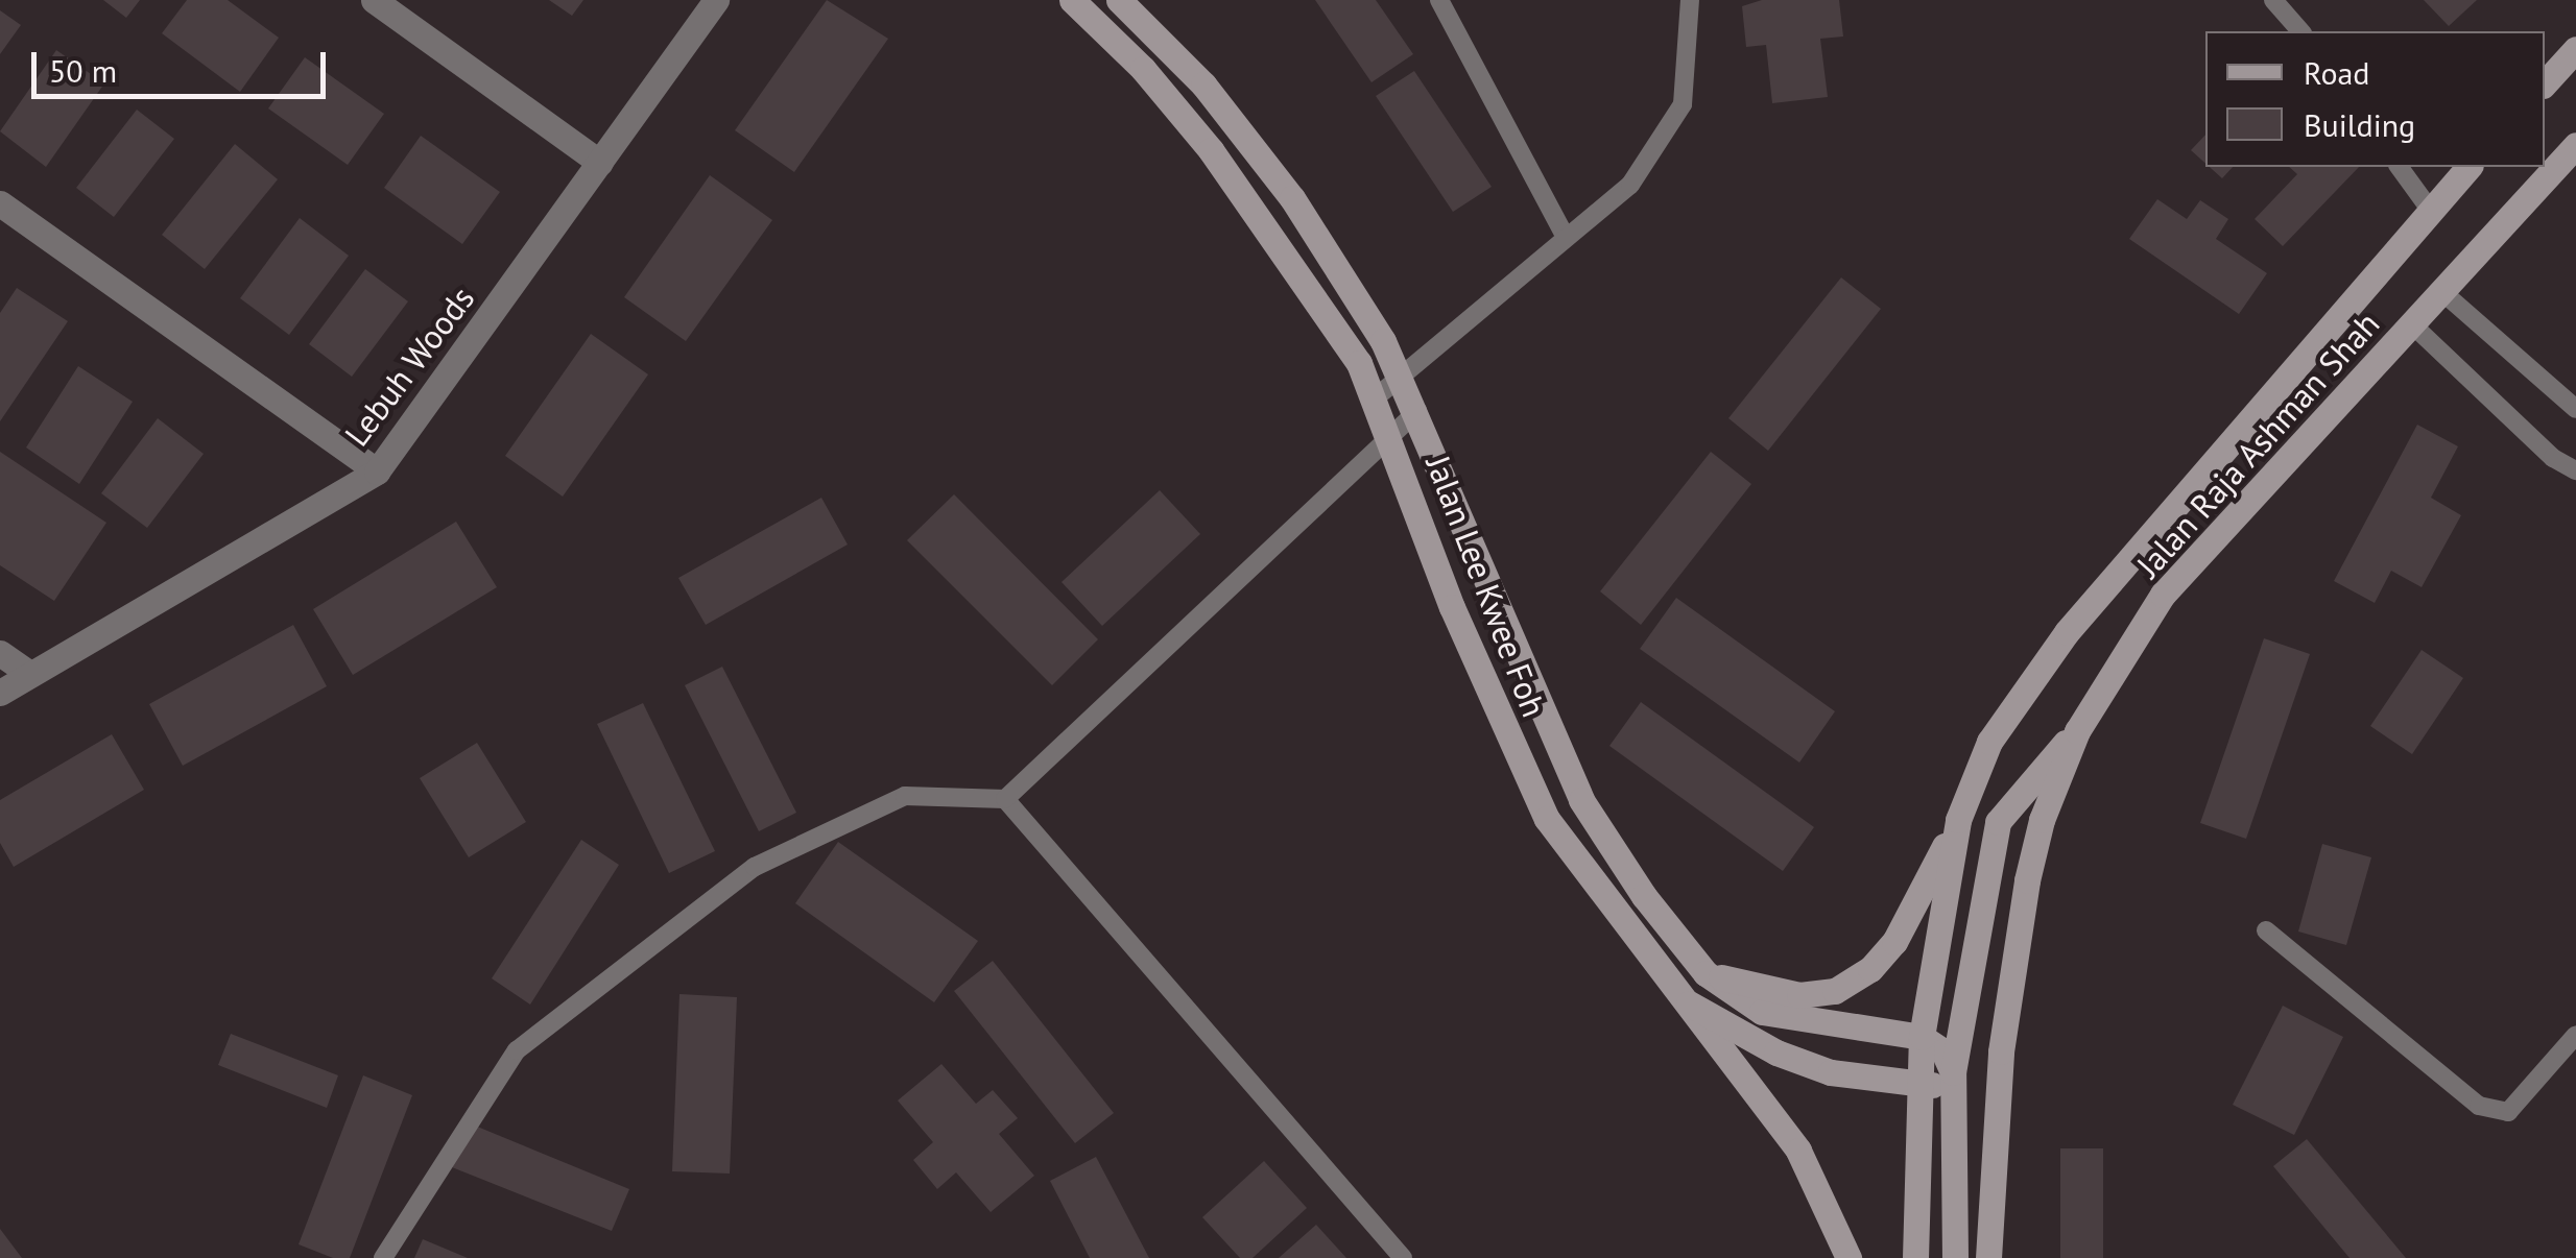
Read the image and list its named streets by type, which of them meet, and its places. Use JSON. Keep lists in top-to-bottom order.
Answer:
{
  "streets": {
    "main road": ["Jalan Raja Ashman Shah", "Jalan Lee Kwee Foh"],
    "street": ["Lebuh Woods"]
  },
  "crossings": [
    ["Jalan Raja Ashman Shah", "Jalan Lee Kwee Foh"]
  ],
  "legend": ["Road", "Building"],
  "scale_bar": "50 m"
}
